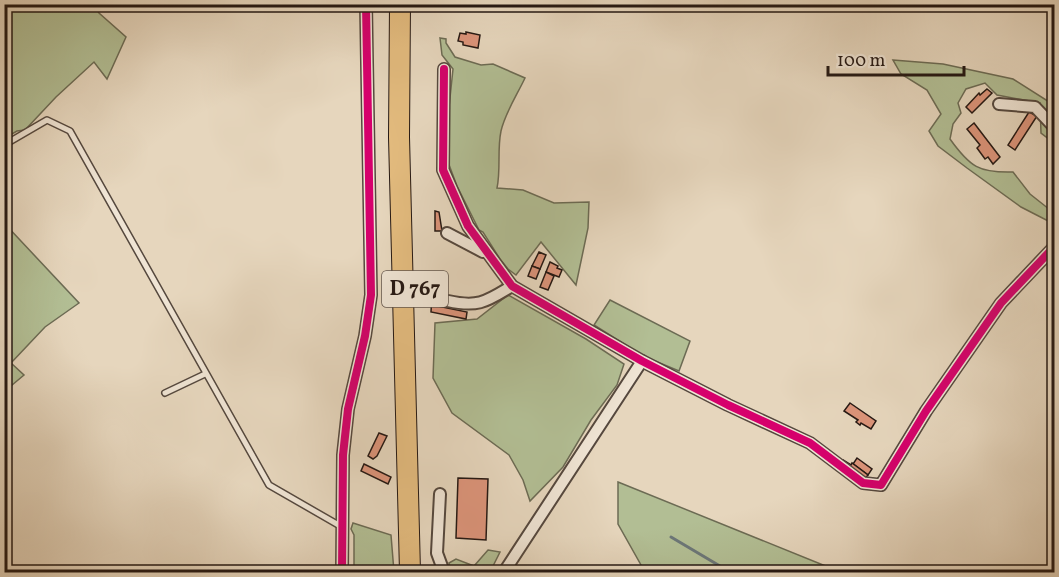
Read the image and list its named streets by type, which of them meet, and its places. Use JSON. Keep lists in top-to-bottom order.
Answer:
{
  "streets": {
    "highway": ["D 767"]
  },
  "scale_bar": "100 m"
}
